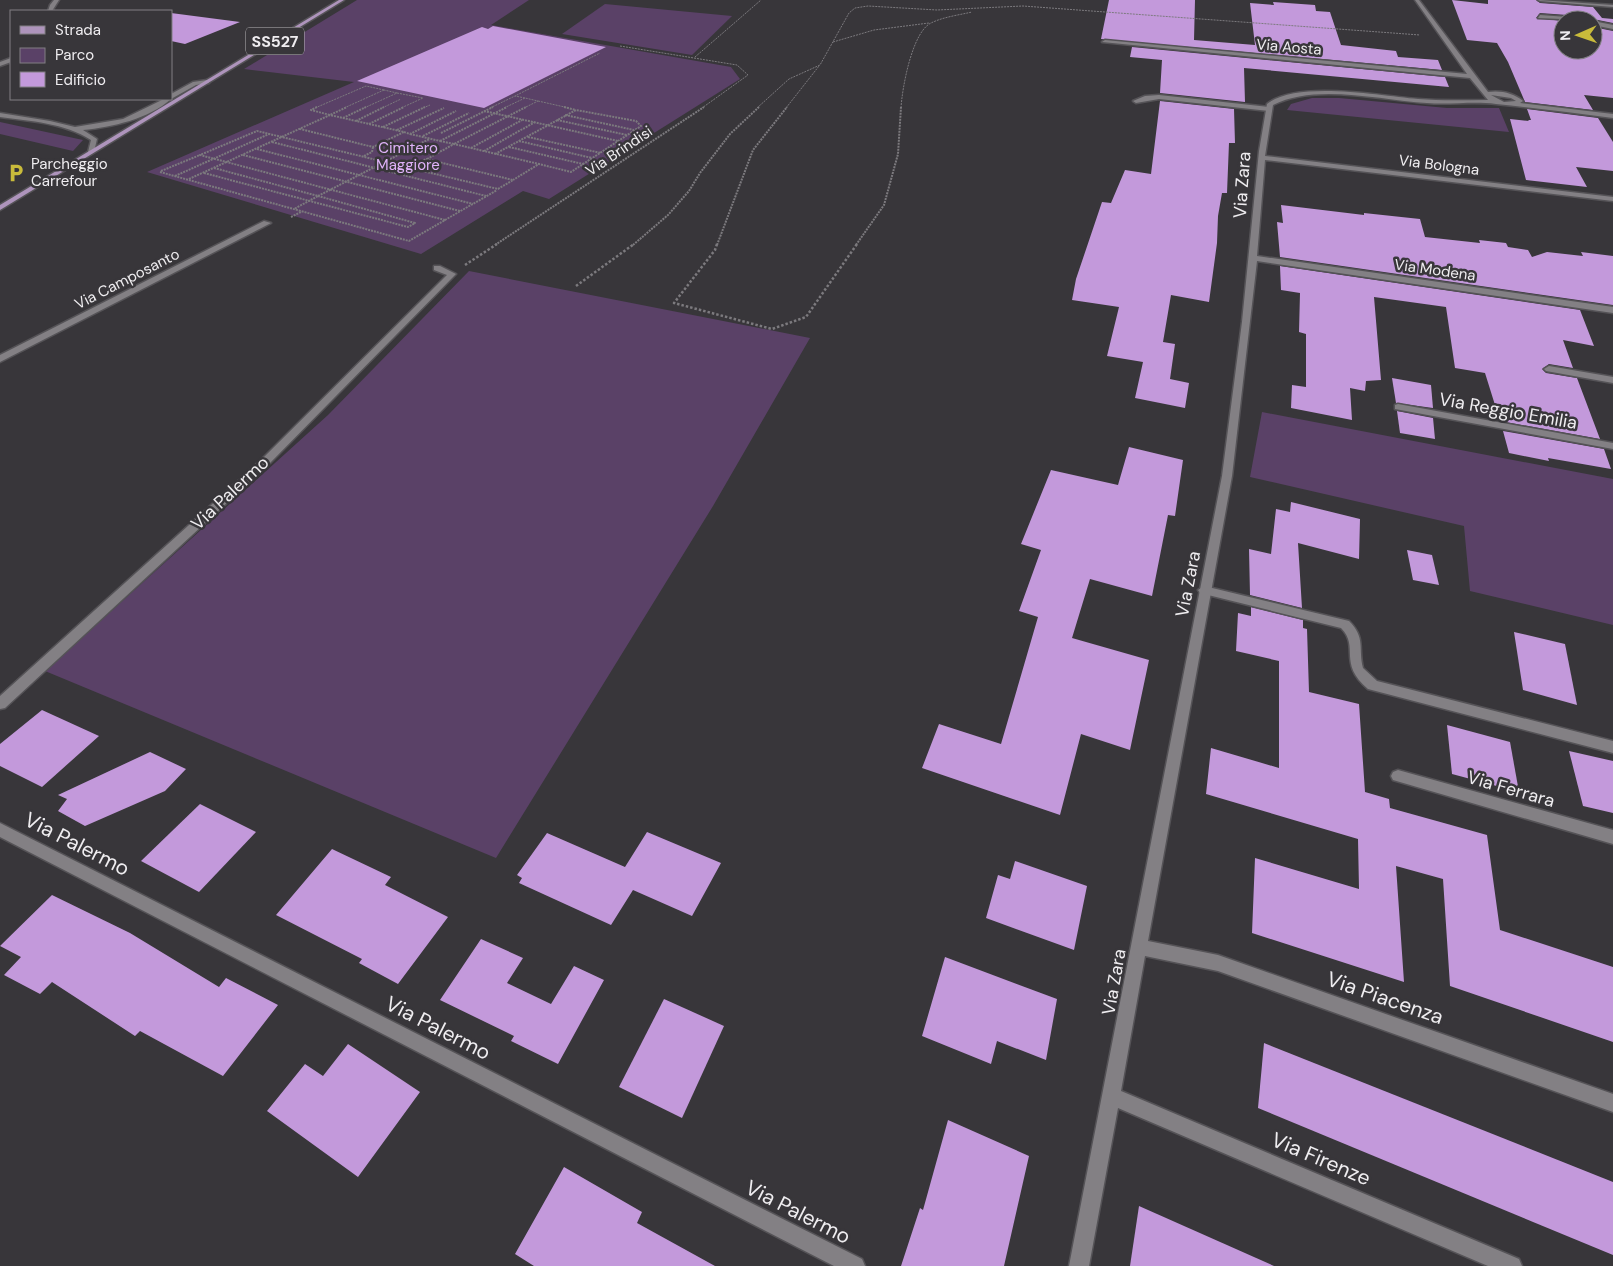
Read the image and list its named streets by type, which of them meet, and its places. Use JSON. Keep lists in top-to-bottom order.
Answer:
{
  "streets": {
    "main road": ["SS527"],
    "street": [
      "Via Aosta",
      "Via Bologna",
      "Via Zara",
      "Via Modena",
      "Via Camposanto",
      "Via Reggio Emilia",
      "Via Palermo",
      "Via Ferrara",
      "Via Piacenza",
      "Via Firenze"
    ],
    "path": ["Via Brindisi"]
  },
  "crossings": [
    ["Via Brindisi", "Via Palermo"],
    ["Via Bologna", "Via Zara"],
    ["Via Zara", "Via Modena"],
    ["Via Zara", "Via Piacenza"],
    ["Via Zara", "Via Firenze"]
  ],
  "parks": ["Cimitero Maggiore"],
  "places": {
    "parking": ["Parcheggio Carrefour"]
  },
  "legend": ["Strada", "Parco", "Edificio"],
  "north": "left"
}
